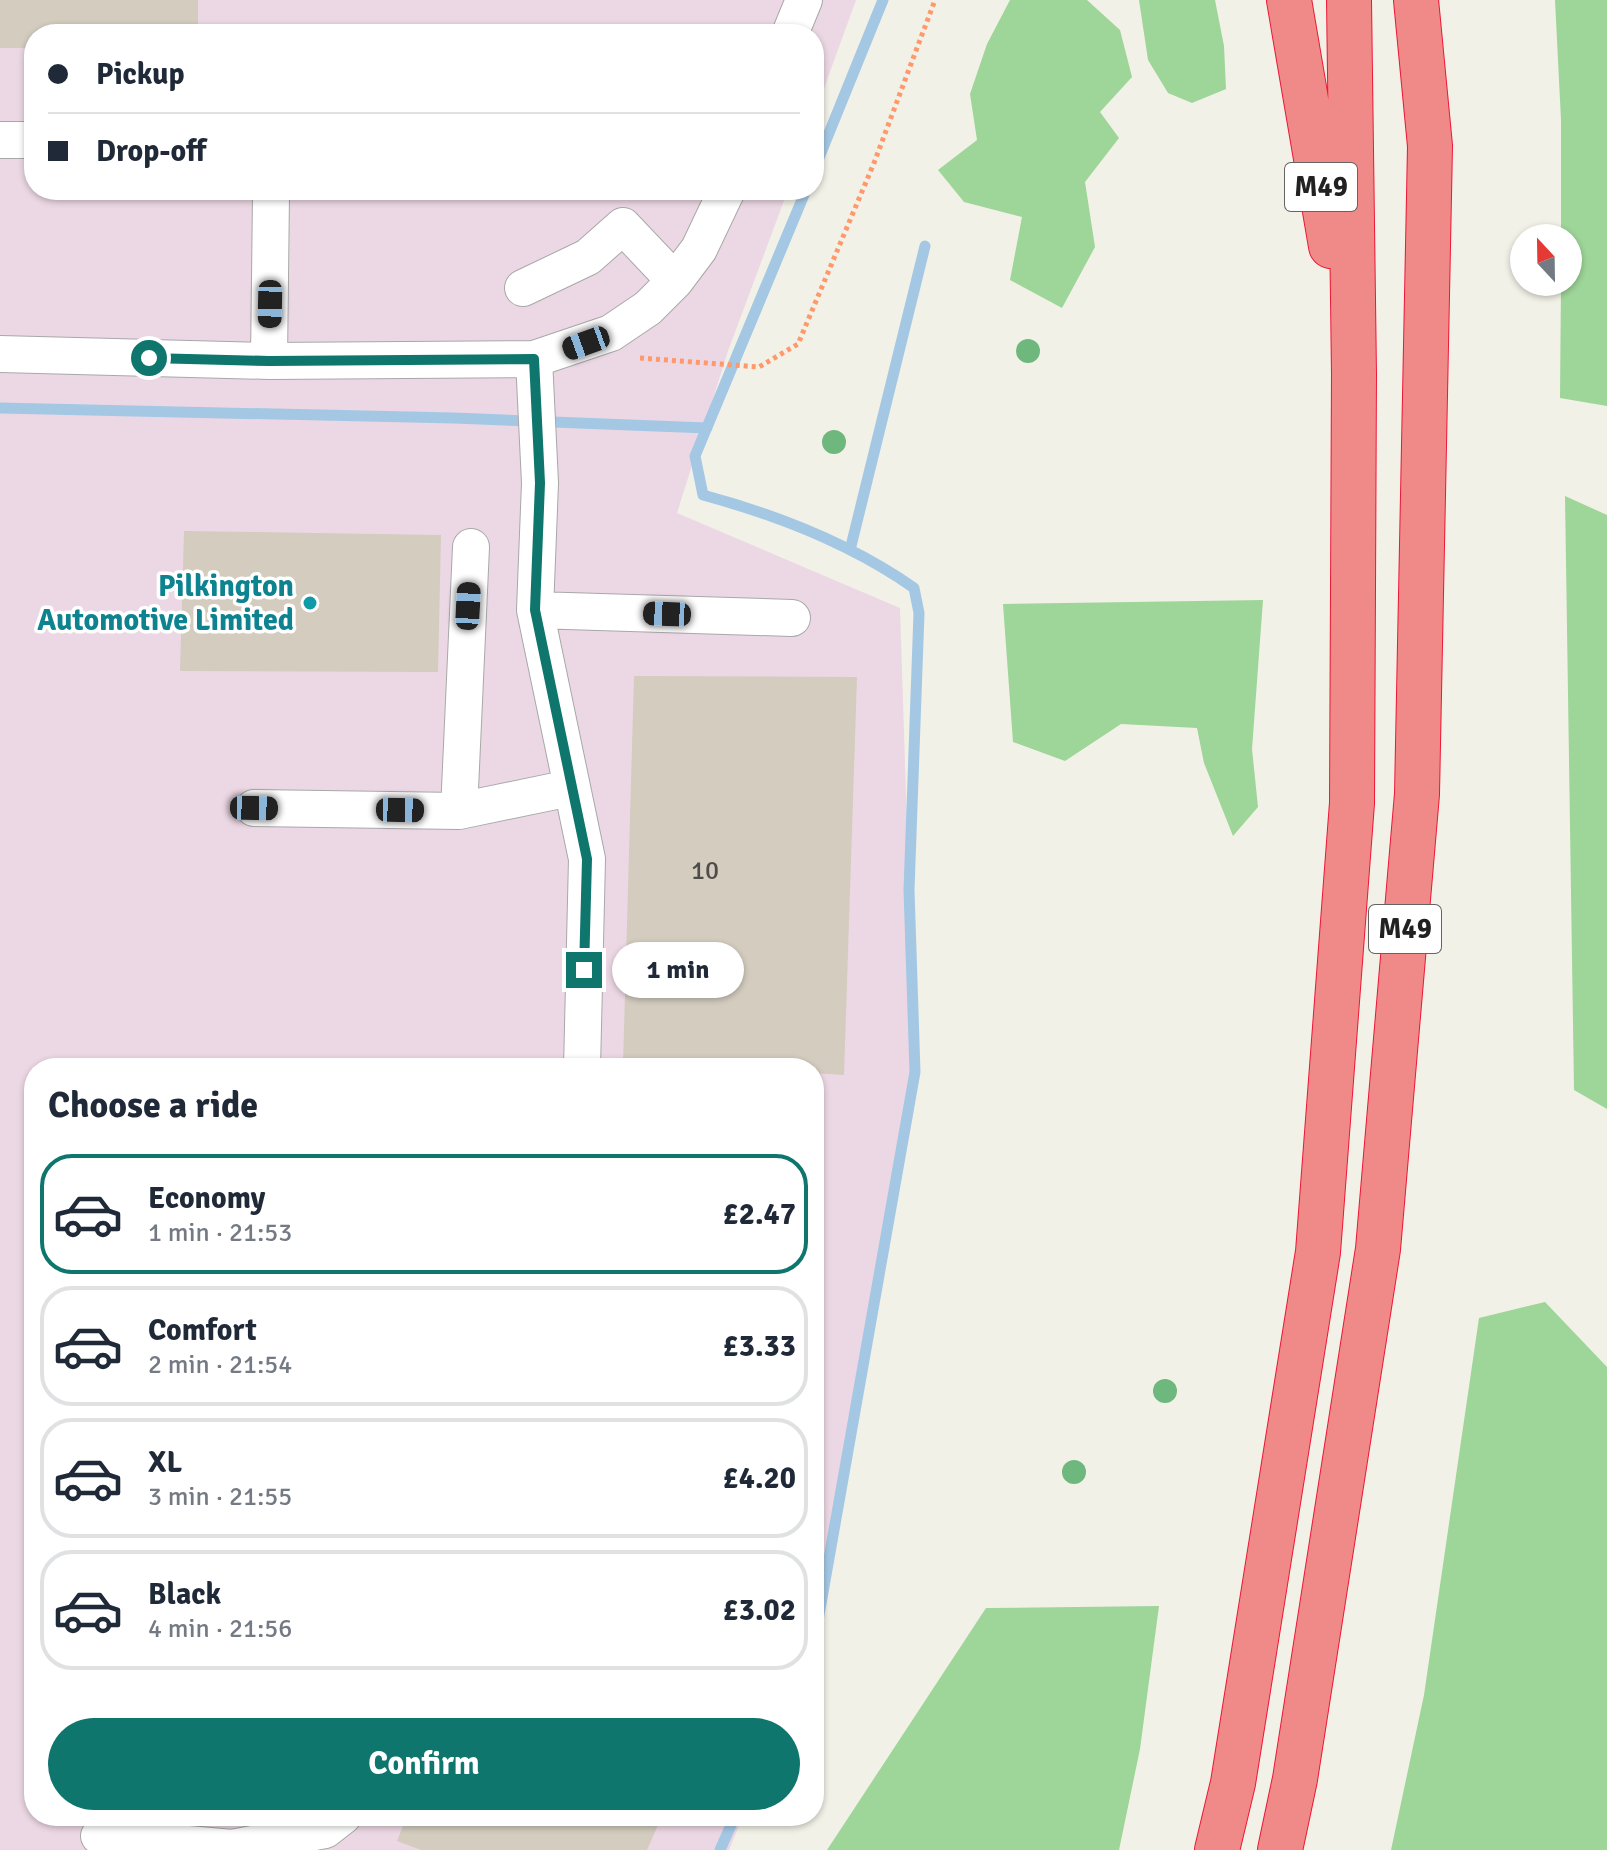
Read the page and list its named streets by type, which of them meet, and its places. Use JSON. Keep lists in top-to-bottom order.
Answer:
{
  "streets": {
    "highway": ["M49"]
  },
  "places": ["Pilkington Automotive Limited"],
  "house_numbers": ["10"],
  "north": "top",
  "page": {
    "banner": ["Pickup", "Drop-off"],
    "bubble": "1 min",
    "heading": "Choose a ride",
    "list": [
      {
        "name": "Economy",
        "note": "1 min · 21:53",
        "value": "£2.47"
      },
      {
        "name": "Comfort",
        "note": "2 min · 21:54",
        "value": "£3.33"
      },
      {
        "name": "XL",
        "note": "3 min · 21:55",
        "value": "£4.20"
      },
      {
        "name": "Black",
        "note": "4 min · 21:56",
        "value": "£3.02"
      }
    ],
    "buttons": "Confirm"
  }
}
